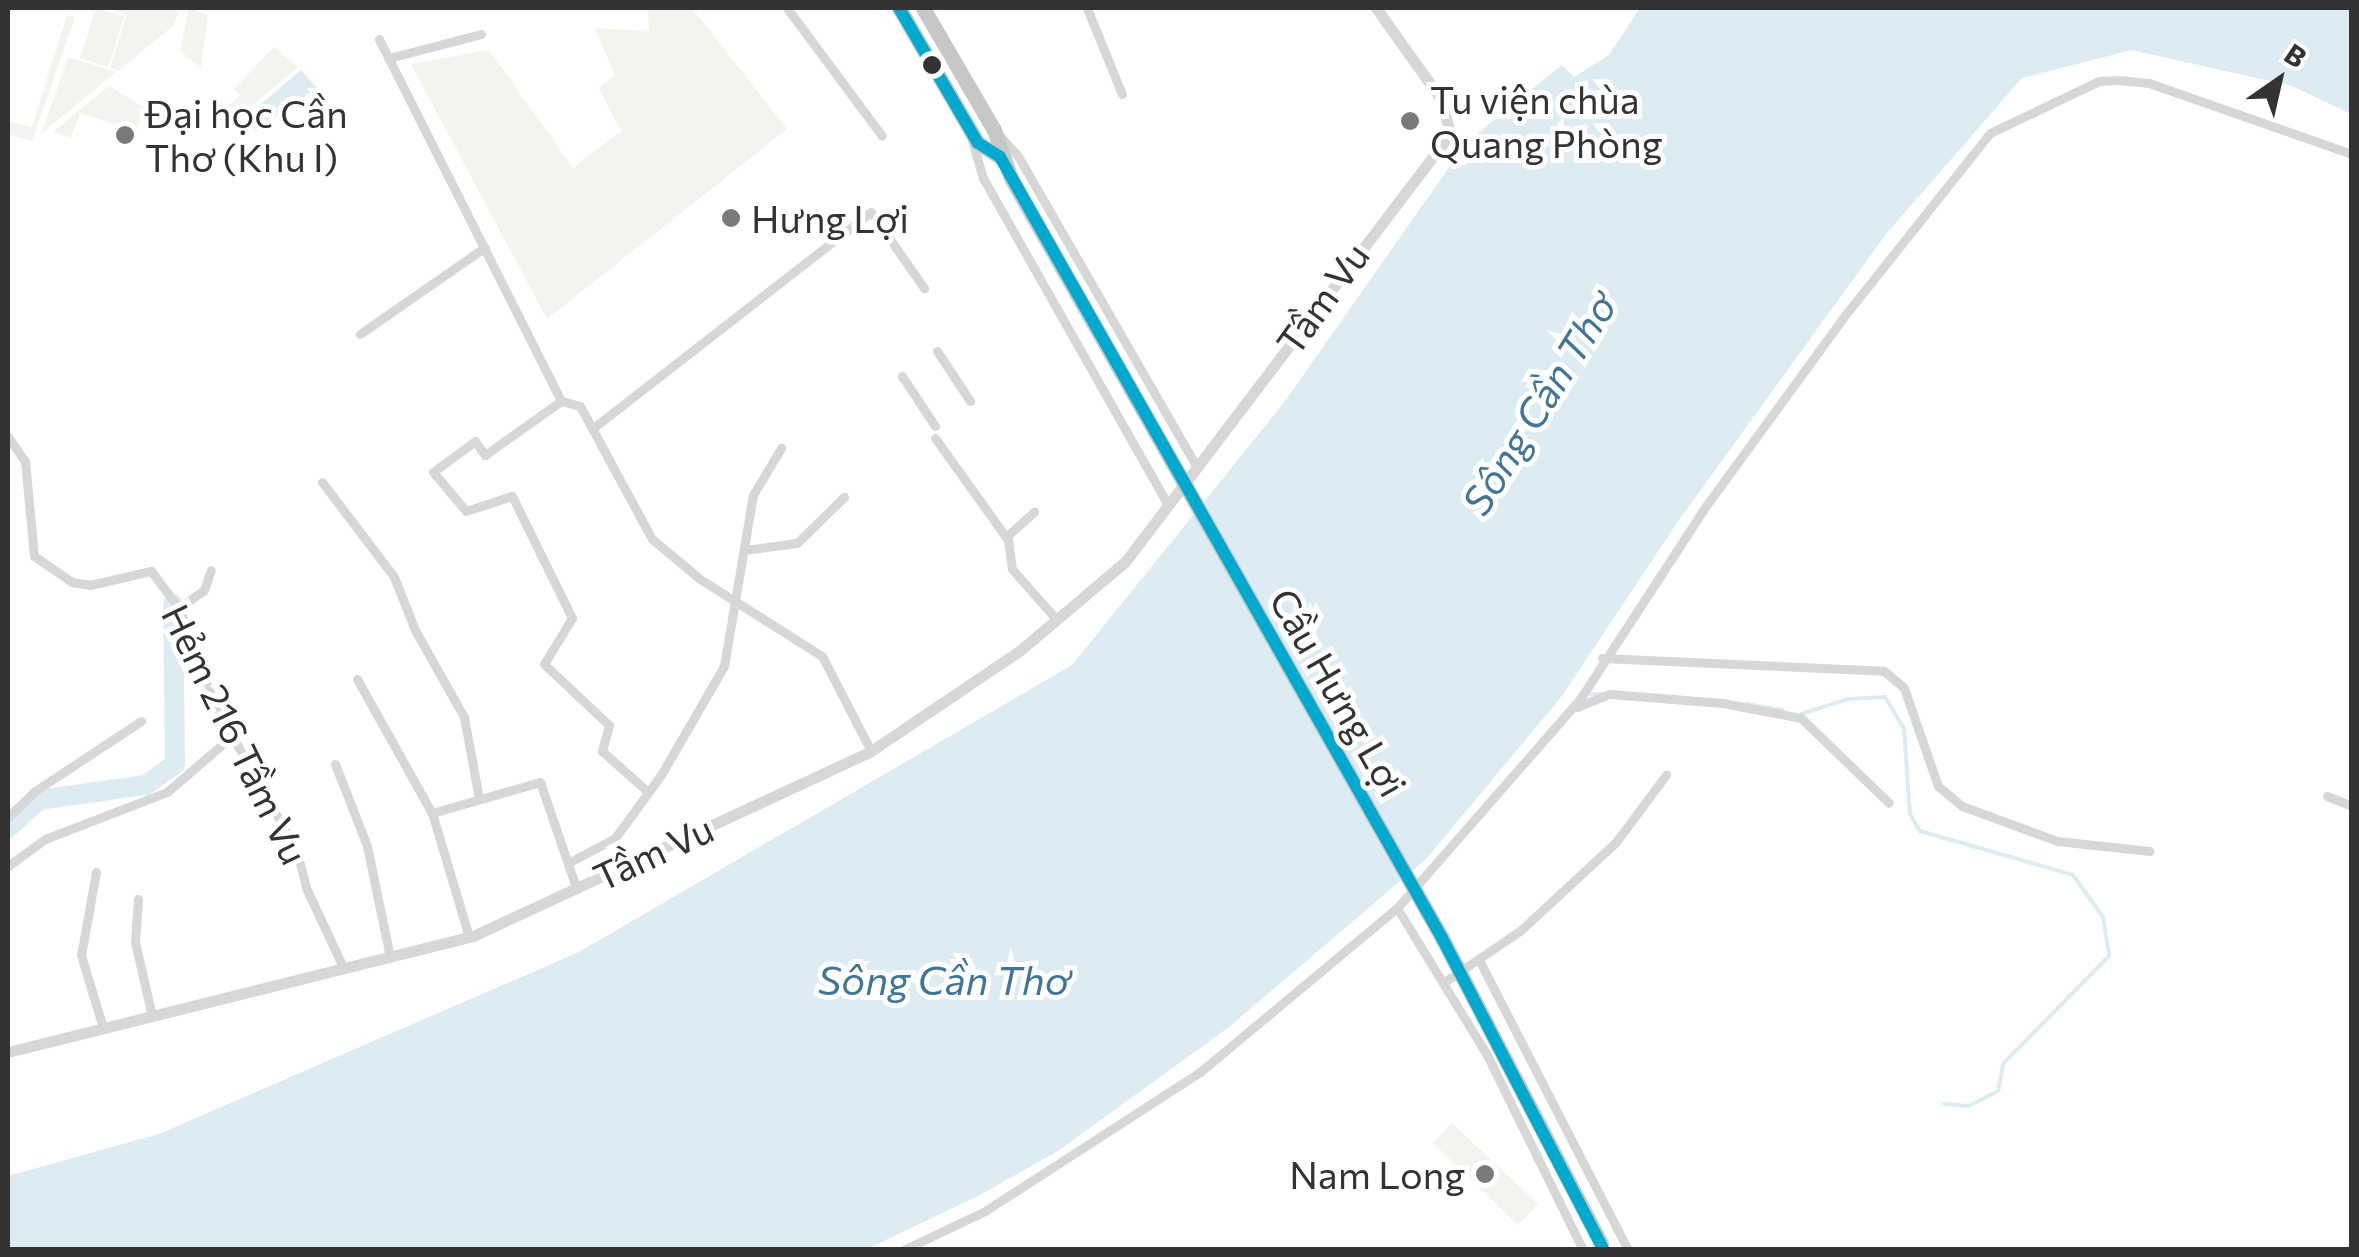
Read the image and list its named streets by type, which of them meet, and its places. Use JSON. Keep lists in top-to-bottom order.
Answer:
{
  "streets": {
    "highway": ["Cầu Hưng Lợi"],
    "street": ["Tầm Vu", "Hẻm 216 Tầm Vu"]
  },
  "crossings": [
    ["Tầm Vu", "Hẻm 216 Tầm Vu"]
  ],
  "water": ["Sông Cần Thơ"],
  "places": [
    "Tu viện chùa Quang Phòng",
    "Đại học Cần Thơ (Khu I)",
    "Hưng Lợi",
    "Nam Long"
  ],
  "north": "top right"
}
